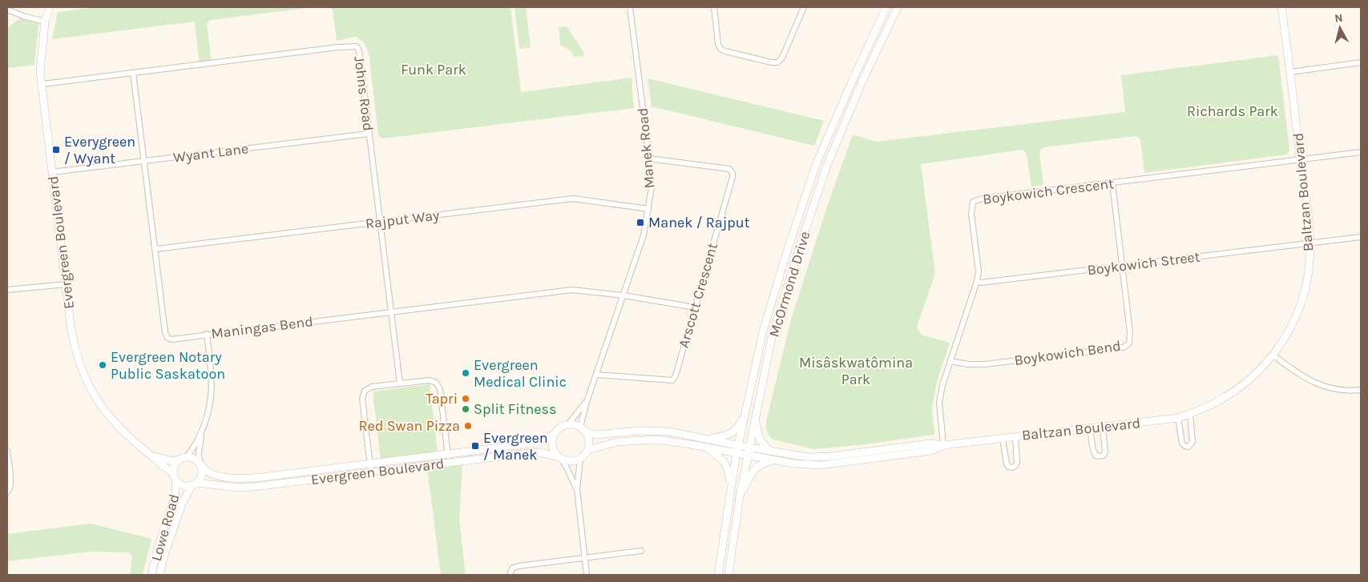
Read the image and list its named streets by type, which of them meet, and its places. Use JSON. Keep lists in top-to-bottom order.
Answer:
{
  "streets": {
    "street": [
      "Johns Road",
      "Manek Road",
      "Wyant Lane",
      "Boykowich Crescent",
      "Baltzan Boulevard",
      "Rajput Way",
      "Evergreen Boulevard",
      "Boykowich Street",
      "McOrmond Drive",
      "Arscott Crescent",
      "Maningas Bend",
      "Boykowich Bend",
      "Lowe Road"
    ]
  },
  "crossings": [
    ["Johns Road", "Wyant Lane"],
    ["Johns Road", "Rajput Way"],
    ["Johns Road", "Evergreen Boulevard"],
    ["Johns Road", "Maningas Bend"],
    ["Manek Road", "Rajput Way"],
    ["Manek Road", "Evergreen Boulevard"],
    ["Manek Road", "Arscott Crescent"],
    ["Manek Road", "Maningas Bend"],
    ["Wyant Lane", "Evergreen Boulevard"],
    ["Wyant Lane", "Maningas Bend"],
    ["Boykowich Crescent", "Baltzan Boulevard"],
    ["Boykowich Crescent", "Boykowich Street"],
    ["Boykowich Crescent", "Boykowich Bend"],
    ["Baltzan Boulevard", "Boykowich Street"],
    ["Baltzan Boulevard", "McOrmond Drive"],
    ["Rajput Way", "Maningas Bend"],
    ["Evergreen Boulevard", "Lowe Road"],
    ["Boykowich Street", "Boykowich Bend"],
    ["Arscott Crescent", "Maningas Bend"]
  ],
  "parks": ["Funk Park", "Richards Park", "Misâskwatômina Park"],
  "places": {
    "transit": ["Everygreen / Wyant", "Manek / Rajput", "Evergreen / Manek"],
    "other": [
      "Evergreen Notary Public Saskatoon",
      "Evergreen Medical Clinic",
      "Tapri",
      "Split Fitness",
      "Red Swan Pizza"
    ]
  },
  "north": "top"
}
